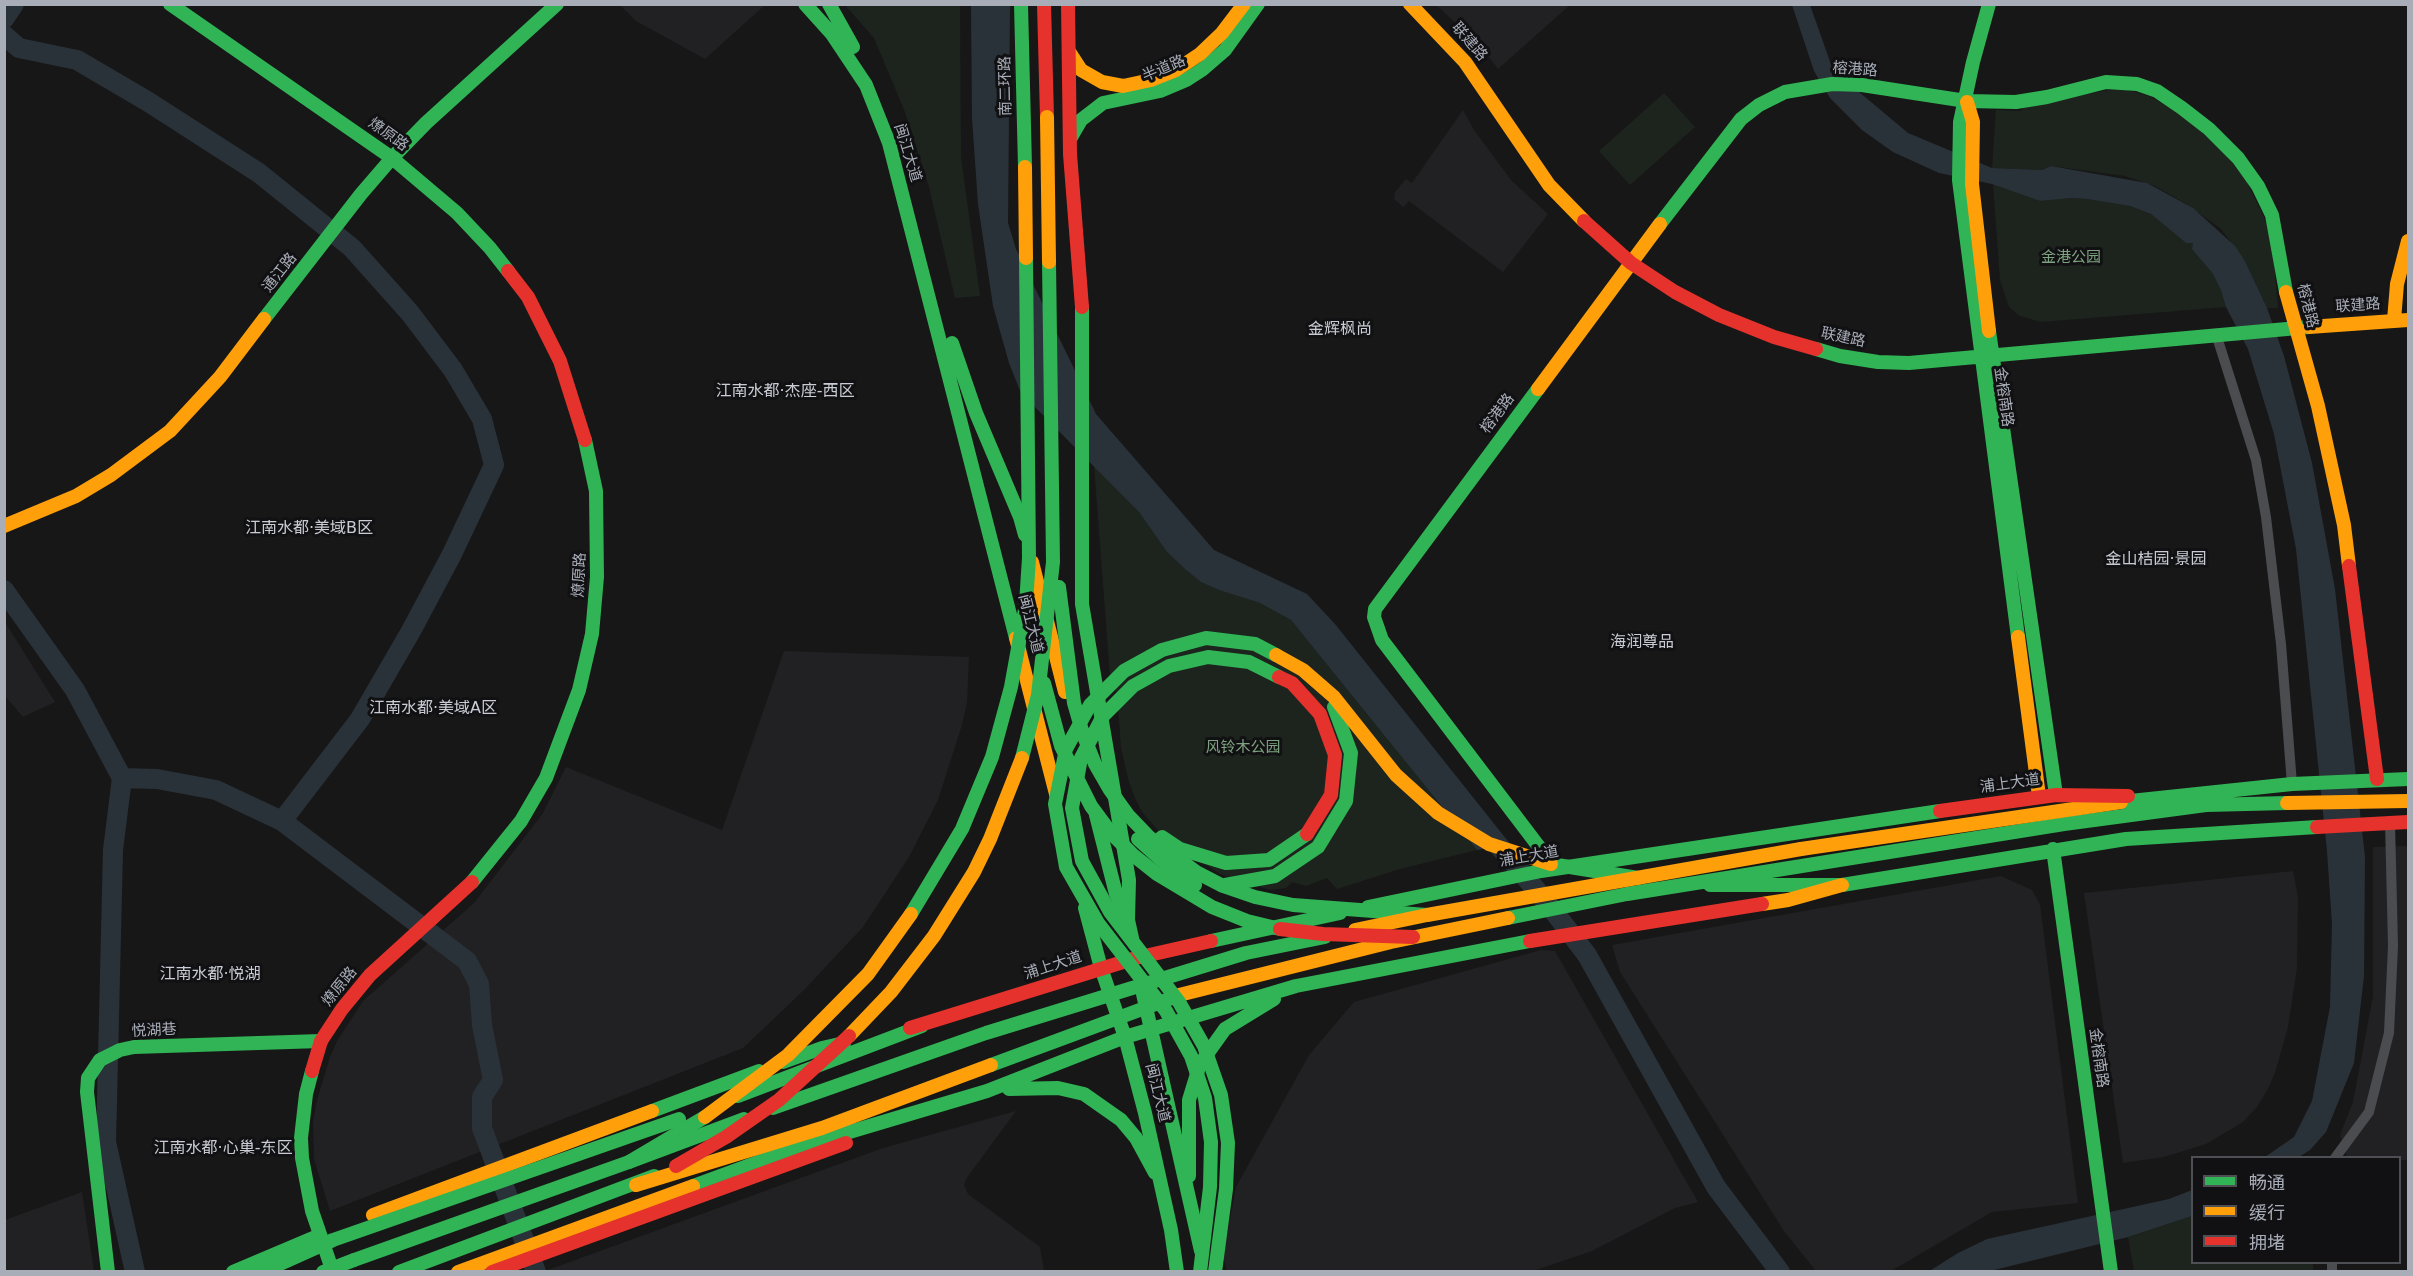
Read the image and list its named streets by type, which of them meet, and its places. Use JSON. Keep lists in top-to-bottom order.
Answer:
{
  "streets": {
    "main road": [
      "联建路",
      "半道路",
      "榕港路",
      "南二环路",
      "燎原路",
      "闽江大道",
      "通江路",
      "金榕南路",
      "浦上大道",
      "悦湖巷"
    ]
  },
  "crossings": [
    ["联建路", "榕港路"],
    ["联建路", "金榕南路"],
    ["榕港路", "金榕南路"],
    ["榕港路", "浦上大道"],
    ["燎原路", "通江路"],
    ["燎原路", "悦湖巷"],
    ["闽江大道", "浦上大道"],
    ["金榕南路", "浦上大道"]
  ],
  "districts": [
    "金辉枫尚",
    "江南水都·杰座-西区",
    "江南水都·美域B区",
    "金山桔园·景园",
    "海润尊品",
    "江南水都·美域A区",
    "江南水都·悦湖",
    "江南水都·心巢-东区"
  ],
  "parks": ["金港公园", "风铃木公园"],
  "legend": ["畅通", "缓行", "拥堵"]
}
